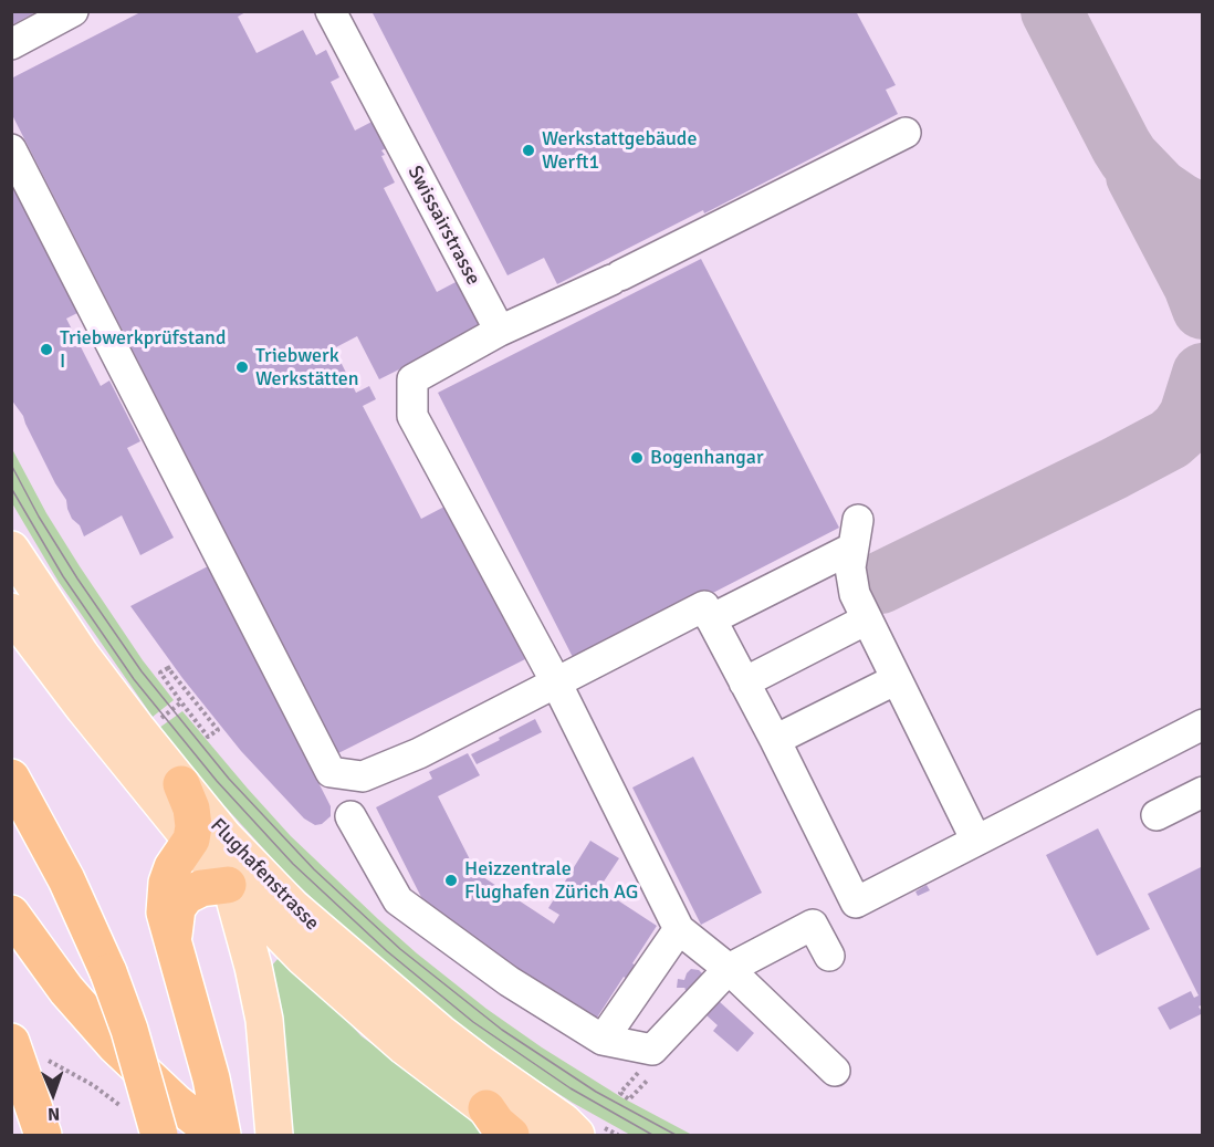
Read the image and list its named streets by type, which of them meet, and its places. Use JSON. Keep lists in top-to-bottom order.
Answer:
{
  "streets": {
    "main road": ["Flughafenstrasse"],
    "lane": ["Swissairstrasse"]
  },
  "places": [
    "Werkstattgebäude Werft1",
    "Triebwerkprüfstand I",
    "Triebwerk Werkstätten",
    "Bogenhangar",
    "Heizzentrale Flughafen Zürich AG"
  ],
  "north": "bottom"
}
